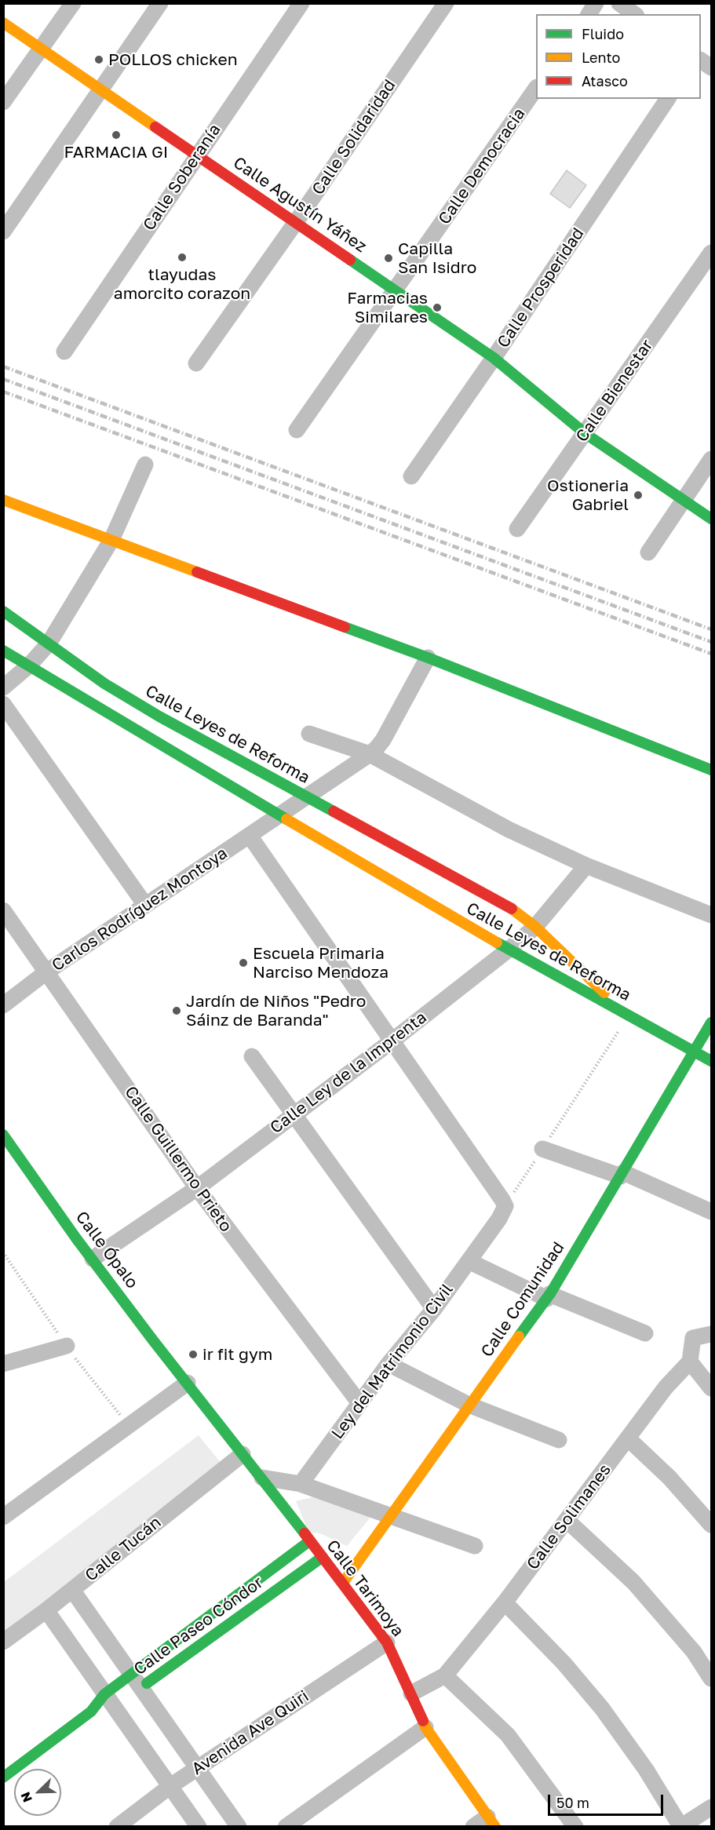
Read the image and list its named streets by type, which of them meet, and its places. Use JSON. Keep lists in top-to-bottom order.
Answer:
{
  "streets": {
    "street": [
      "Calle Solidaridad",
      "Calle Democracia",
      "Calle Soberanía",
      "Calle Agustín Yáñez",
      "Calle Prosperidad",
      "Calle Bienestar",
      "Calle Leyes de Reforma",
      "Carlos Rodríguez Montoya",
      "Calle Ley de la Imprenta",
      "Calle Guillermo Prieto",
      "Calle Ópalo",
      "Calle Comunidad",
      "Ley del Matrimonio Civil",
      "Calle Solimanes",
      "Calle Tucán",
      "Calle Tarimoya",
      "Calle Paseo Cóndor",
      "Avenida Ave Quiri"
    ]
  },
  "crossings": [
    ["Calle Solidaridad", "Calle Agustín Yáñez"],
    ["Calle Democracia", "Calle Agustín Yáñez"],
    ["Calle Soberanía", "Calle Agustín Yáñez"],
    ["Calle Agustín Yáñez", "Calle Prosperidad"],
    ["Calle Agustín Yáñez", "Calle Bienestar"],
    ["Calle Leyes de Reforma", "Carlos Rodríguez Montoya"],
    ["Calle Leyes de Reforma", "Calle Ley de la Imprenta"],
    ["Carlos Rodríguez Montoya", "Calle Guillermo Prieto"],
    ["Calle Ley de la Imprenta", "Calle Guillermo Prieto"],
    ["Calle Ley de la Imprenta", "Calle Ópalo"],
    ["Calle Guillermo Prieto", "Ley del Matrimonio Civil"],
    ["Calle Ópalo", "Calle Tarimoya"],
    ["Calle Comunidad", "Calle Tarimoya"],
    ["Calle Solimanes", "Calle Tarimoya"],
    ["Calle Tucán", "Calle Tarimoya"],
    ["Calle Tarimoya", "Calle Paseo Cóndor"],
    ["Calle Tarimoya", "Avenida Ave Quiri"]
  ],
  "places": [
    "POLLOS chicken",
    "FARMACIA GI",
    "tlayudas amorcito corazon",
    "Capilla San Isidro",
    "Farmacias Similares",
    "Ostioneria Gabriel",
    "Escuela Primaria Narciso Mendoza",
    "Jardín de Niños \"Pedro Sáinz de Baranda\"",
    "ir fit gym"
  ],
  "legend": ["Fluido", "Lento", "Atasco"],
  "scale_bar": "50 m",
  "north": "bottom left"
}
